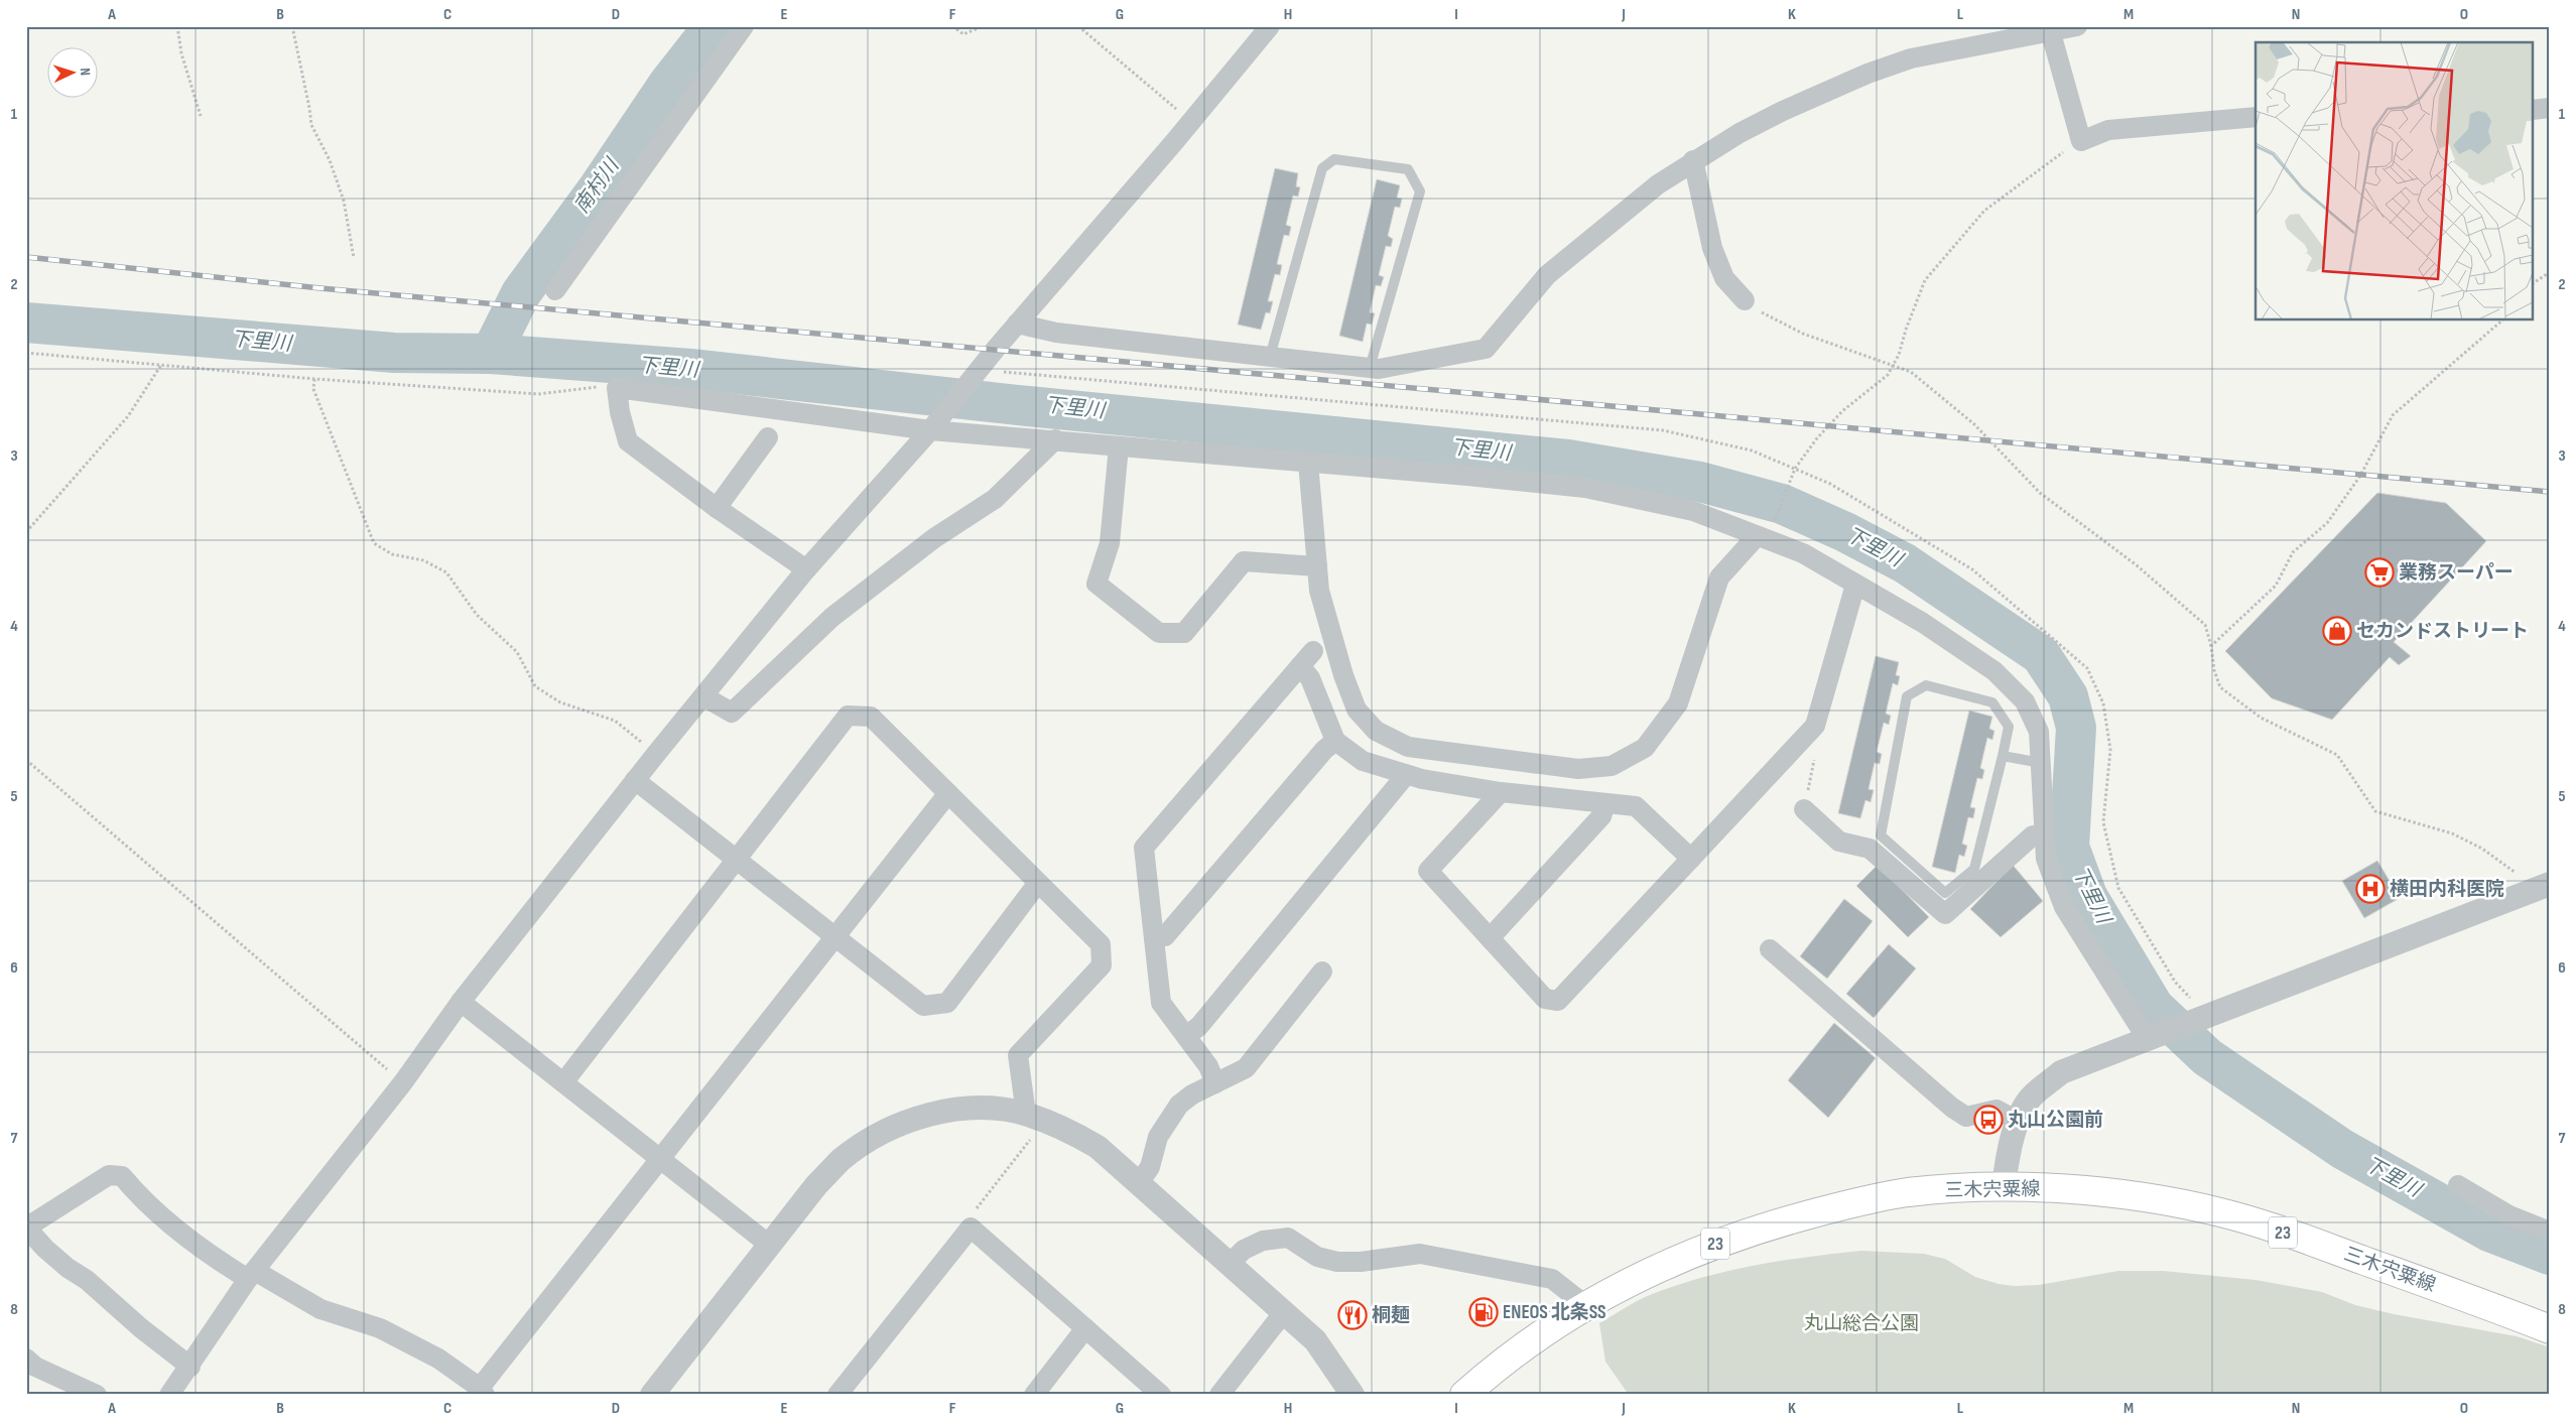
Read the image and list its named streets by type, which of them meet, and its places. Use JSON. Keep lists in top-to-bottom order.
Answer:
{
  "streets": {
    "main road": ["三木宍粟線", "23"]
  },
  "water": ["南村川", "下里川"],
  "parks": ["丸山総合公園"],
  "places": {
    "supermarket": ["業務スーパー"],
    "shop": ["セカンドストリート"],
    "hospital": ["横田内科医院"],
    "bus stop": ["丸山公園前"],
    "fuel station": ["ENEOS 北条SS"],
    "restaurant": ["桐麺"]
  },
  "north": "right",
  "grid": {
    "columns": [
      "A",
      "B",
      "C",
      "D",
      "E",
      "F",
      "G",
      "H",
      "I",
      "J",
      "K",
      "L",
      "M",
      "N",
      "O"
    ],
    "rows": [
      "1",
      "2",
      "3",
      "4",
      "5",
      "6",
      "7",
      "8"
    ]
  }
}
